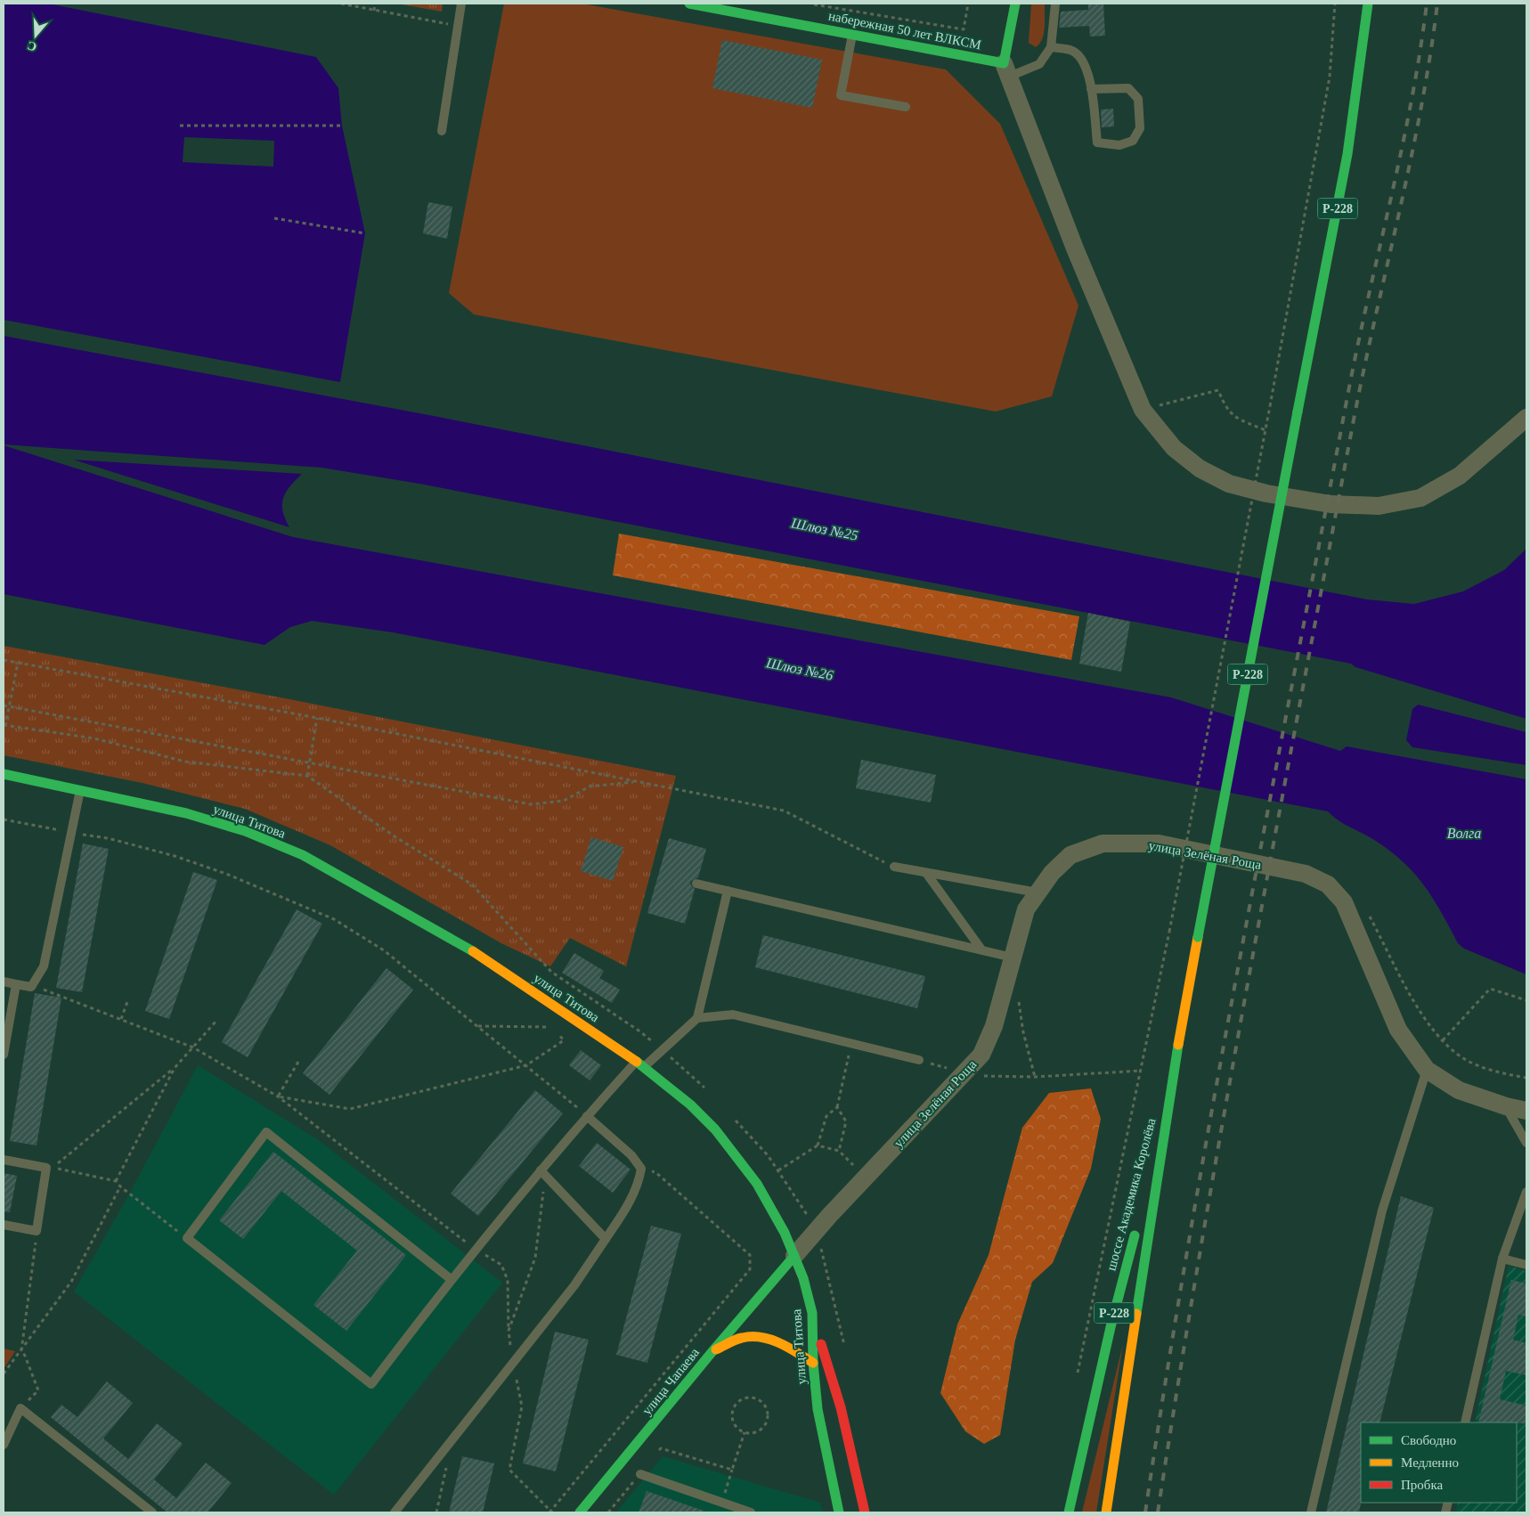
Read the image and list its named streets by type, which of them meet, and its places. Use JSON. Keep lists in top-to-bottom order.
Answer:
{
  "streets": {
    "main road": [
      "набережная 50 лет ВЛКСМ",
      "Р-228",
      "улица Титова",
      "шоссе Академика Королёва",
      "улица Чапаева"
    ],
    "street": ["улица Зелёная Роща"]
  },
  "crossings": [
    ["Р-228", "шоссе Академика Королёва"],
    ["улица Титова", "улица Зелёная Роща"],
    ["улица Титова", "улица Чапаева"]
  ],
  "water": ["Шлюз №25", "Шлюз №26", "Волга"],
  "legend": ["Свободно", "Медленно", "Пробка"],
  "north": "bottom"
}
